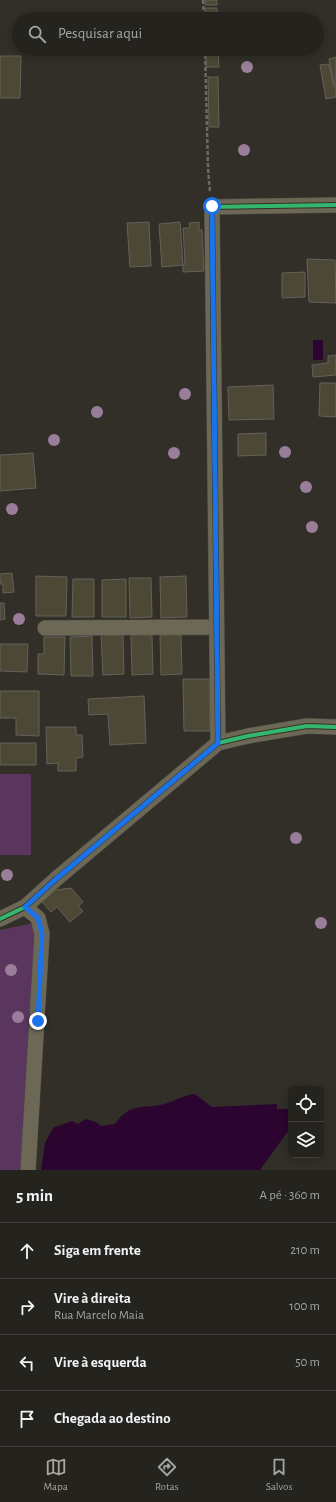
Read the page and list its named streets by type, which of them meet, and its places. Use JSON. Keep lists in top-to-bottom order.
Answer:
{
  "page": {
    "search": "Pesquisar aqui",
    "heading": ["5 min", "A pé · 360 m"],
    "list": [
      ["Siga em frente", "210 m"],
      ["Vire à direita", "Rua Marcelo Maia", "100 m"],
      ["Vire à esquerda", "50 m"],
      "Chegada ao destino"
    ],
    "nav": ["Mapa", "Rotas", "Salvos"]
  }
}
